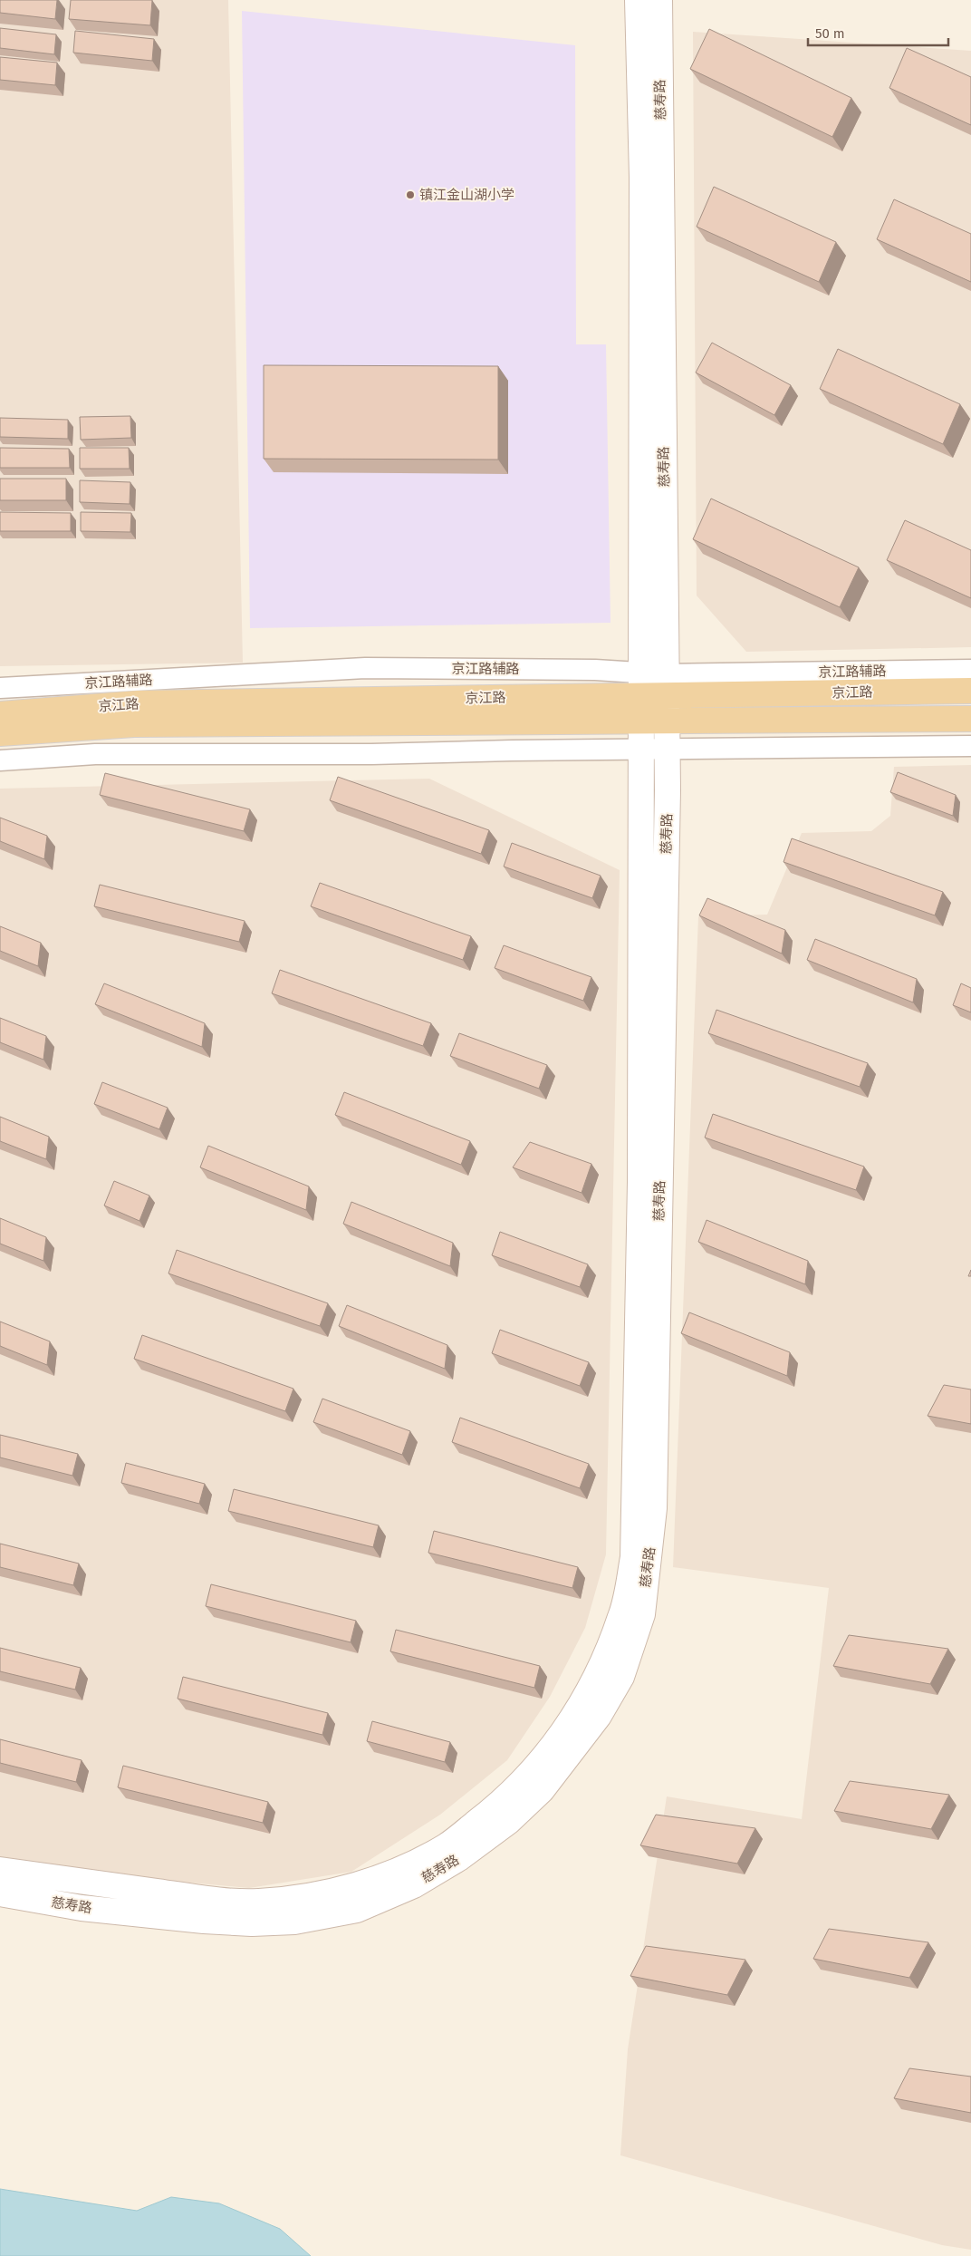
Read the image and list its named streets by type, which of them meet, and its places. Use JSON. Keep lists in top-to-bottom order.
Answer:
{
  "streets": {
    "main road": ["京江路"],
    "street": ["慈寿路", "京江路辅路"]
  },
  "crossings": [
    ["慈寿路", "京江路辅路"],
    ["慈寿路", "京江路"],
    ["京江路辅路", "京江路"]
  ],
  "places": ["镇江金山湖小学"],
  "scale_bar": "50 m"
}
